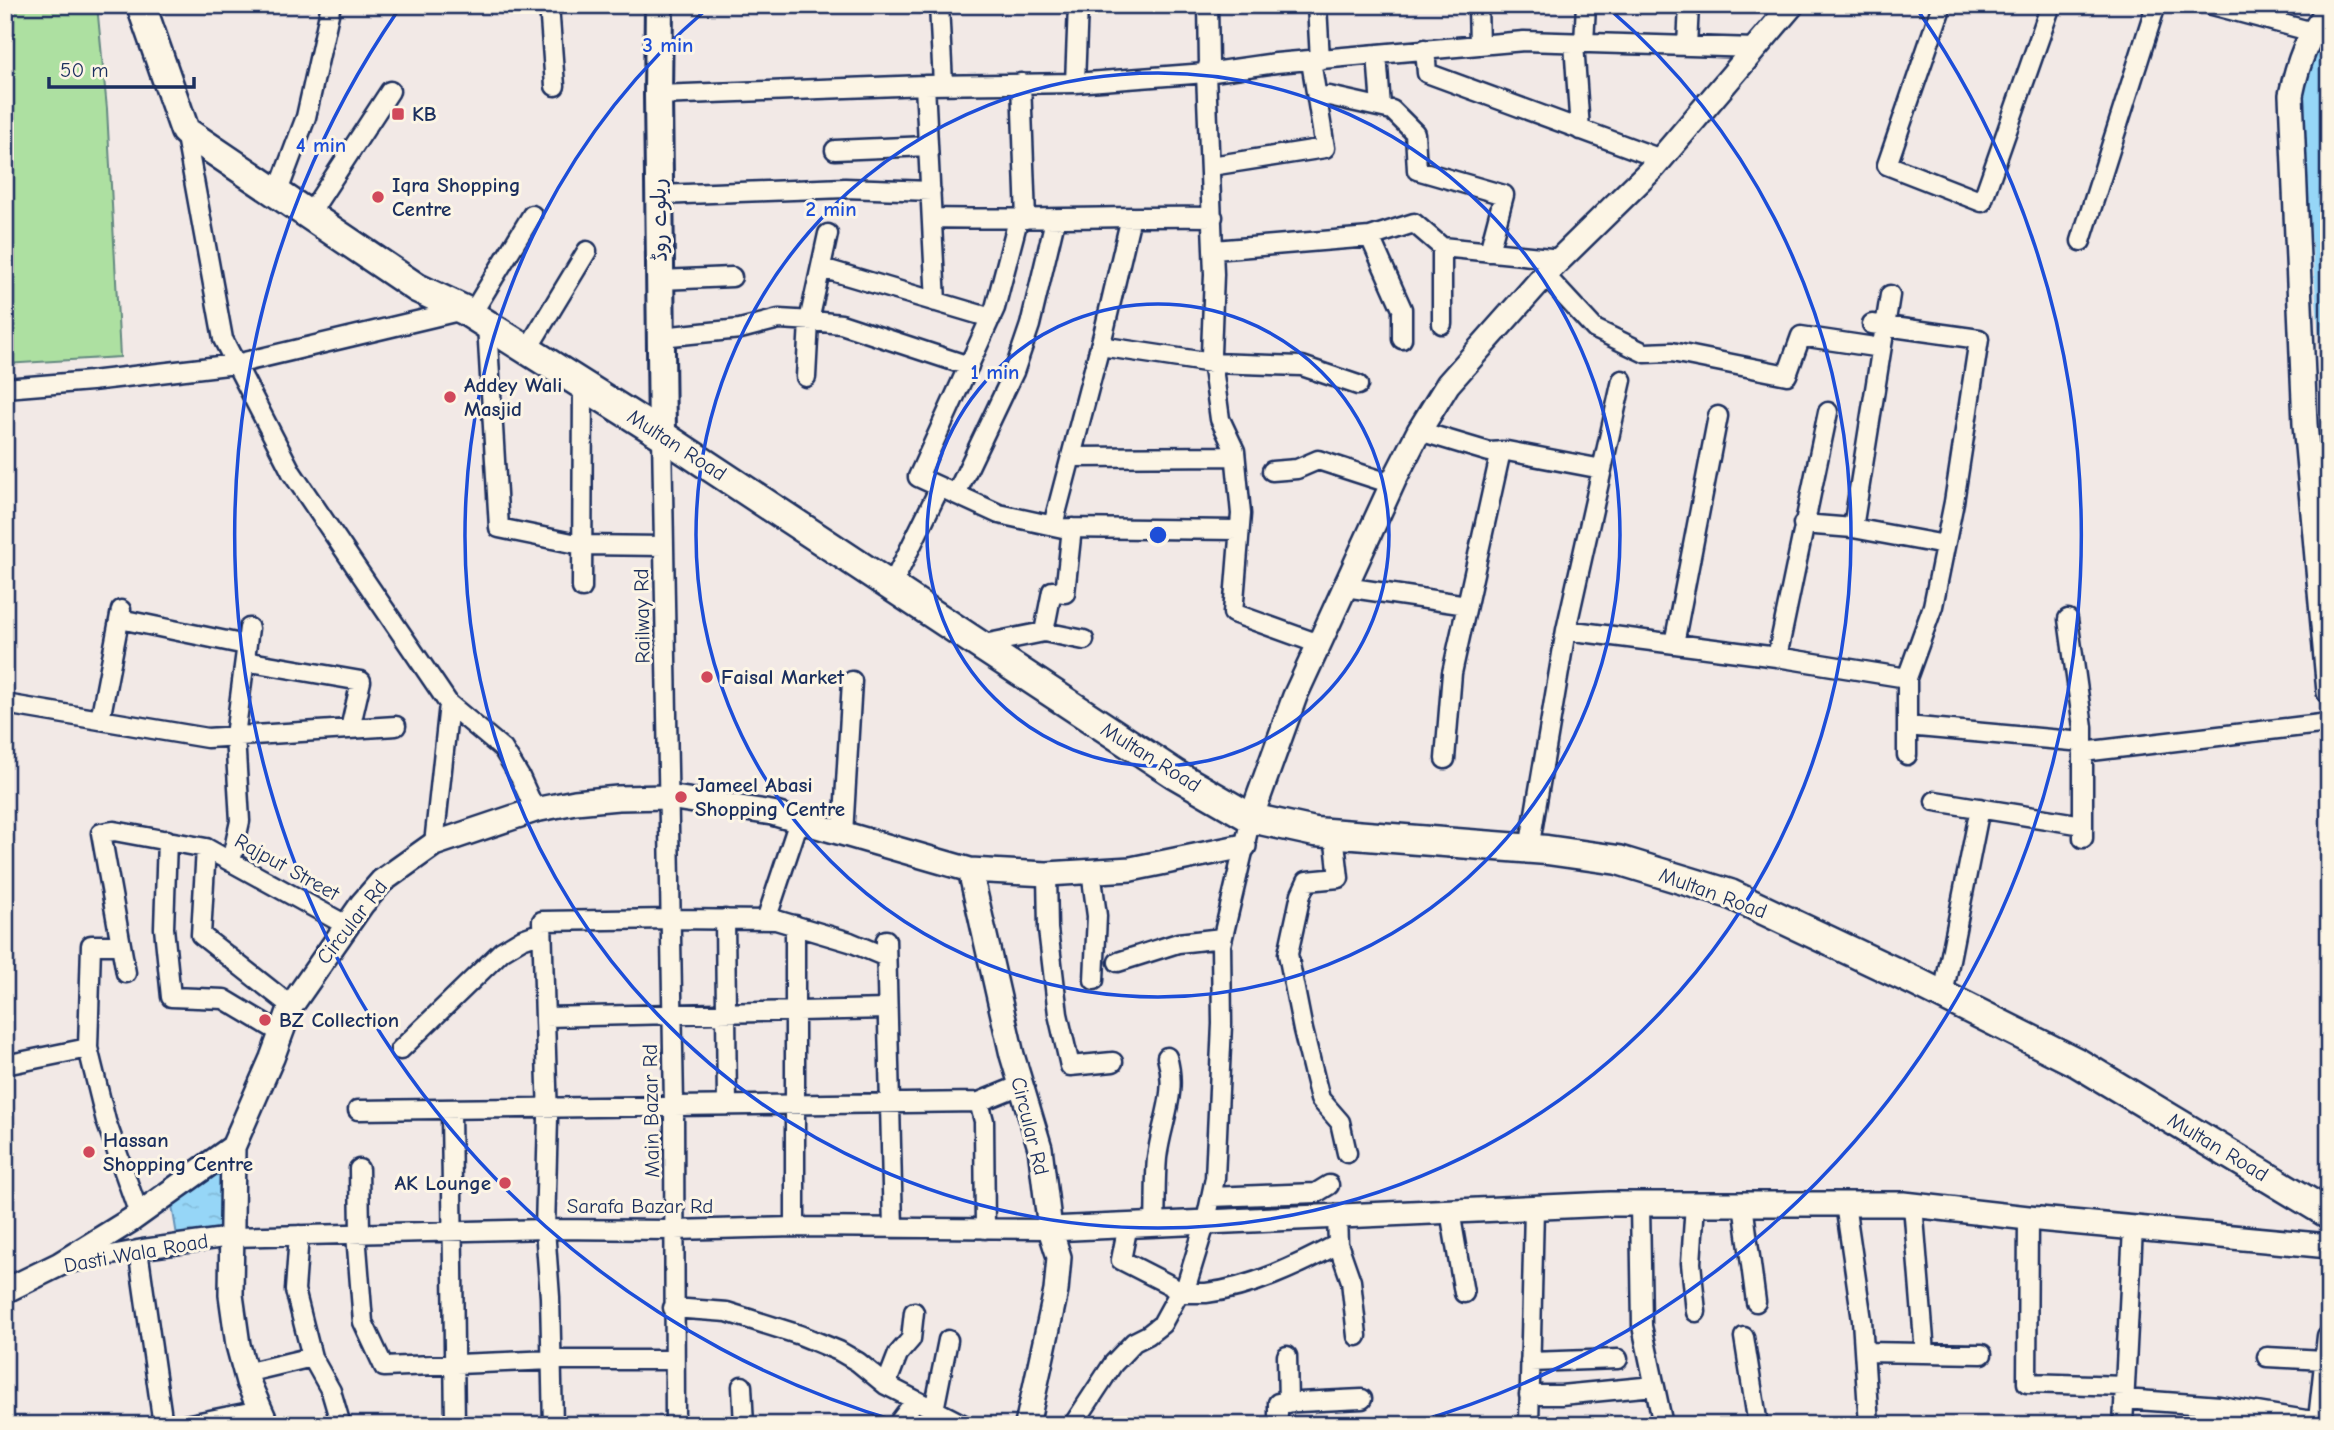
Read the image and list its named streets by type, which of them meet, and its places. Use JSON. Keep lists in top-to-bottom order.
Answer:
{
  "streets": {
    "main road": ["ریلوے روڈ", "Multan Road"],
    "street": [
      "Railway Rd",
      "Rajput Street",
      "Circular Rd",
      "Main Bazar Rd",
      "Sarafa Bazar Rd",
      "Dasti Wala Road"
    ]
  },
  "crossings": [
    ["ریلوے روڈ", "Multan Road"],
    ["ریلوے روڈ", "Railway Rd"],
    ["Multan Road", "Railway Rd"],
    ["Railway Rd", "Circular Rd"],
    ["Railway Rd", "Main Bazar Rd"],
    ["Rajput Street", "Circular Rd"],
    ["Circular Rd", "Main Bazar Rd"],
    ["Circular Rd", "Sarafa Bazar Rd"],
    ["Circular Rd", "Dasti Wala Road"],
    ["Main Bazar Rd", "Sarafa Bazar Rd"],
    ["Sarafa Bazar Rd", "Dasti Wala Road"]
  ],
  "places": {
    "transit": ["KB"],
    "other": [
      "Iqra Shopping Centre",
      "Addey Wali Masjid",
      "Faisal Market",
      "Jameel Abasi Shopping Centre",
      "BZ Collection",
      "Hassan Shopping Centre",
      "AK Lounge"
    ]
  },
  "scale_bar": "50 m",
  "rings": [
    "3 min",
    "4 min",
    "2 min",
    "1 min"
  ]
}
